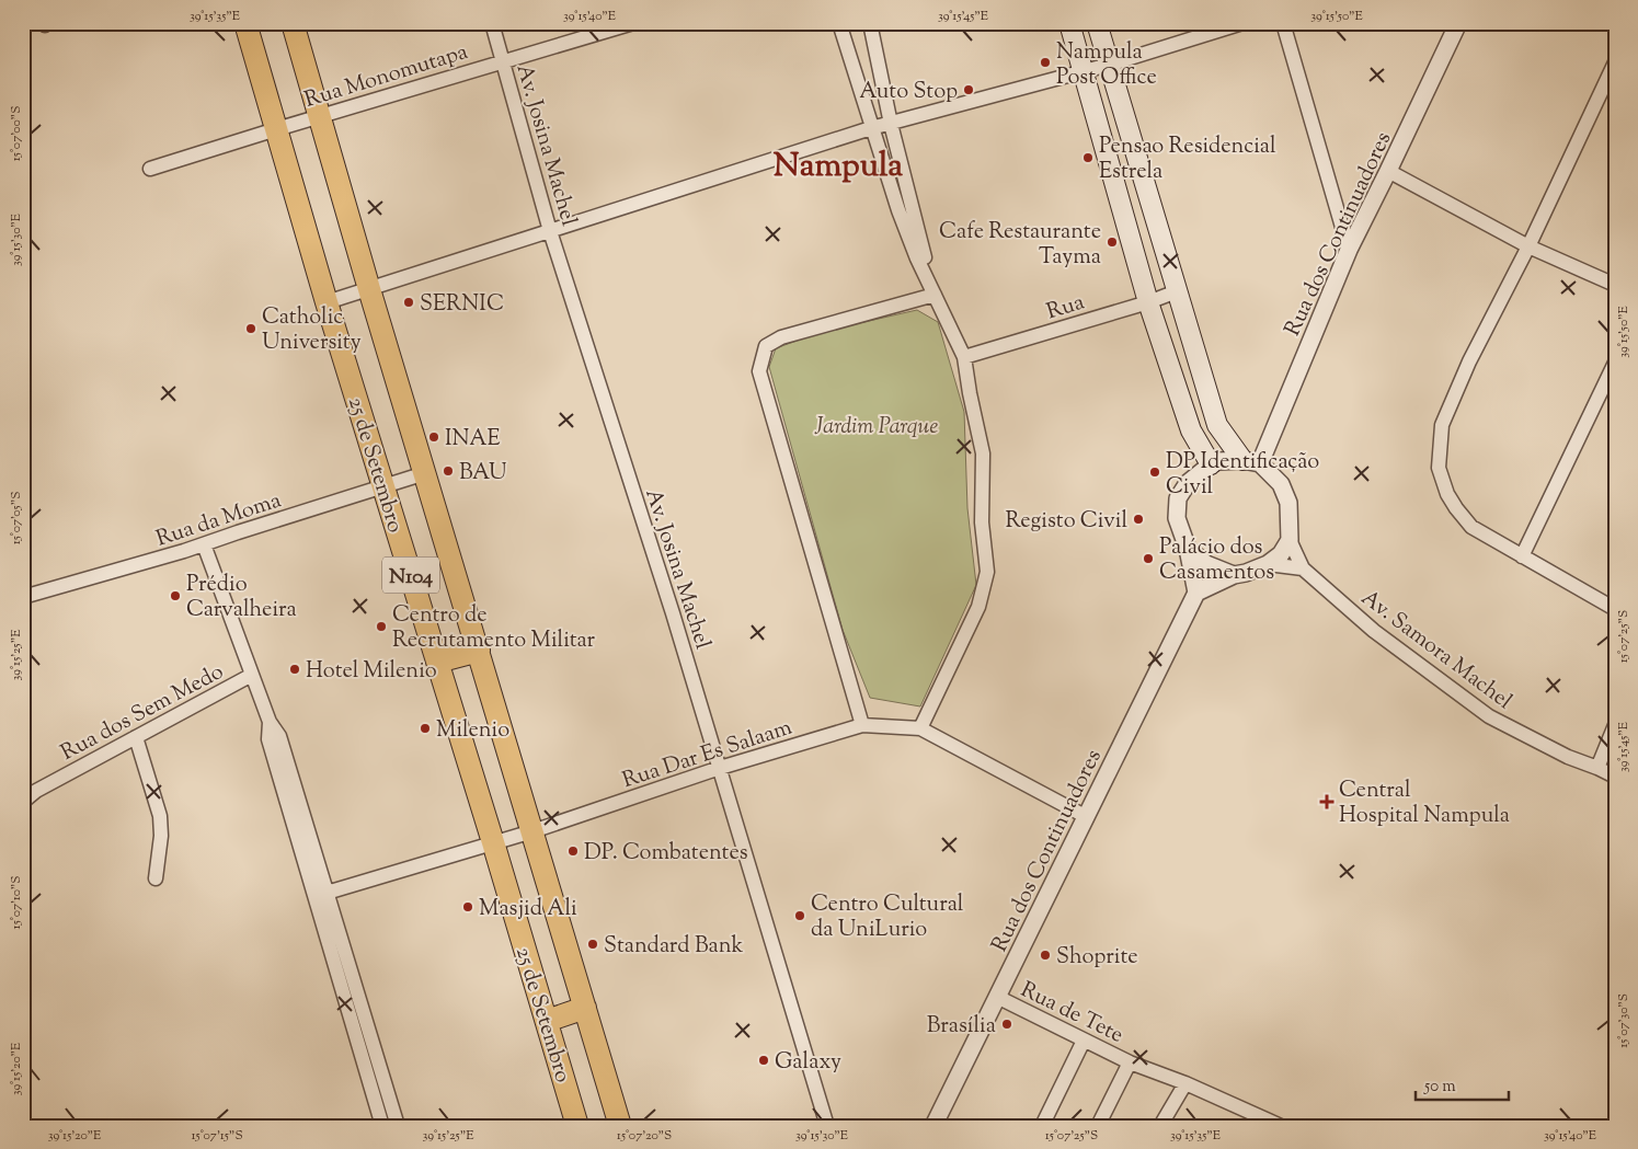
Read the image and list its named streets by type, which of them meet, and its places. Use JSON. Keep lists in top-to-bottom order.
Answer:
{
  "streets": {
    "main road": ["25 de Setembro", "N104"],
    "street": [
      "Rua Monomutapa",
      "Av. Josina Machel",
      "Rua dos Continuadores",
      "Rua",
      "Rua da Moma",
      "Av. Samora Machel",
      "Rua dos Sem Medo",
      "Rua Dar Es Salaam",
      "Rua de Tete"
    ]
  },
  "crossings": [
    ["Rua Monomutapa", "Av. Josina Machel"],
    ["Rua Monomutapa", "25 de Setembro"],
    ["Av. Josina Machel", "Rua Dar Es Salaam"],
    ["Rua dos Continuadores", "Rua Dar Es Salaam"],
    ["Rua dos Continuadores", "Rua de Tete"],
    ["25 de Setembro", "Rua da Moma"],
    ["25 de Setembro", "Rua Dar Es Salaam"]
  ],
  "districts": ["Nampula"],
  "parks": ["Jardim Parque"],
  "places": {
    "other": [
      "Nampula Post Office",
      "Auto Stop",
      "Pensao Residencial Estrela",
      "Cafe Restaurante Tayma",
      "SERNIC",
      "Catholic University",
      "INAE",
      "BAU",
      "DP Identificação Civil",
      "Registo Civil",
      "Palácio dos Casamentos",
      "Prédio Carvalheira",
      "Centro de Recrutamento Militar",
      "Hotel Milenio",
      "Milenio",
      "DP. Combatentes",
      "Masjid Ali",
      "Centro Cultural da UniLurio",
      "Standard Bank",
      "Shoprite",
      "Brasília",
      "Galaxy"
    ],
    "health": ["Central Hospital Nampula"]
  },
  "scale_bar": "50 m",
  "coordinates": [
    "39°15'35\"E",
    "39°15'40\"E",
    "39°15'45\"E",
    "39°15'50\"E",
    "15°07'00\"S",
    "39°15'30\"E",
    "15°07'05\"S",
    "15°07'25\"S",
    "39°15'25\"E",
    "15°07'10\"S",
    "15°07'30\"S",
    "39°15'20\"E",
    "15°07'15\"S",
    "15°07'20\"S"
  ]
}
